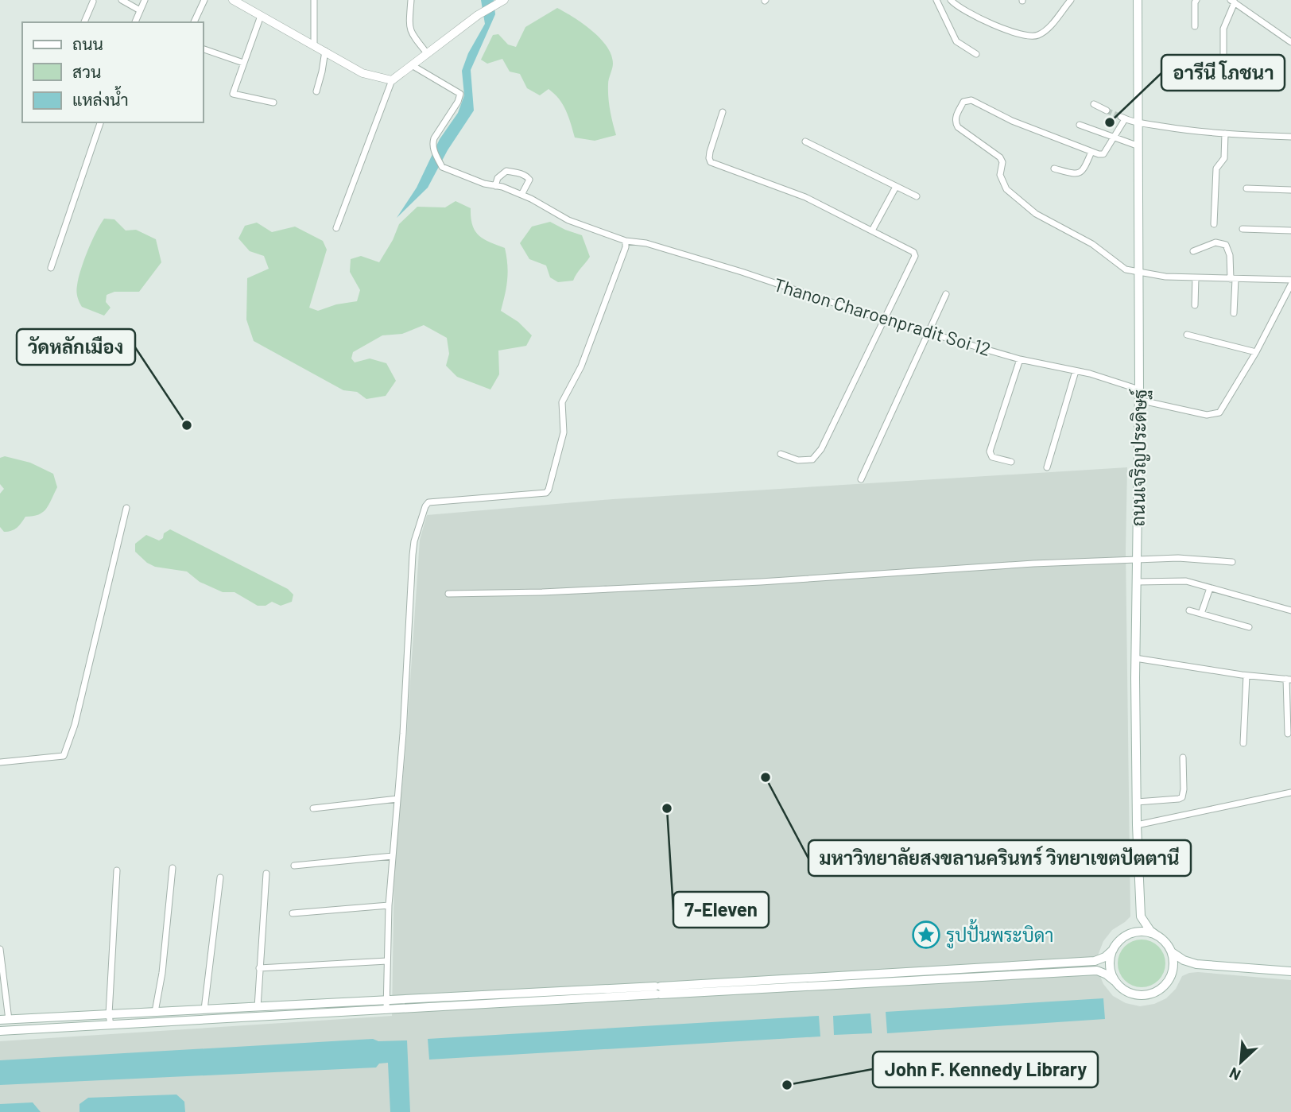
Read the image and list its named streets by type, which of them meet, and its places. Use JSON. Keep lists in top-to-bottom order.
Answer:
{
  "streets": {
    "main road": ["ถนนเจริญประดิษฐ์"],
    "street": ["Thanon Charoenpradit Soi 12"]
  },
  "crossings": [
    ["Thanon Charoenpradit Soi 12", "ถนนเจริญประดิษฐ์"]
  ],
  "places": {
    "other": [
      "อารีนี โภชนา",
      "วัดหลักเมือง",
      "มหาวิทยาลัยสงขลานครินทร์ วิทยาเขตปัตตานี",
      "7-Eleven",
      "John F. Kennedy Library"
    ],
    "place": ["รูปปั้นพระบิดา"]
  },
  "legend": ["ถนน", "สวน", "แหล่งน้ำ"],
  "north": "bottom left"
}
